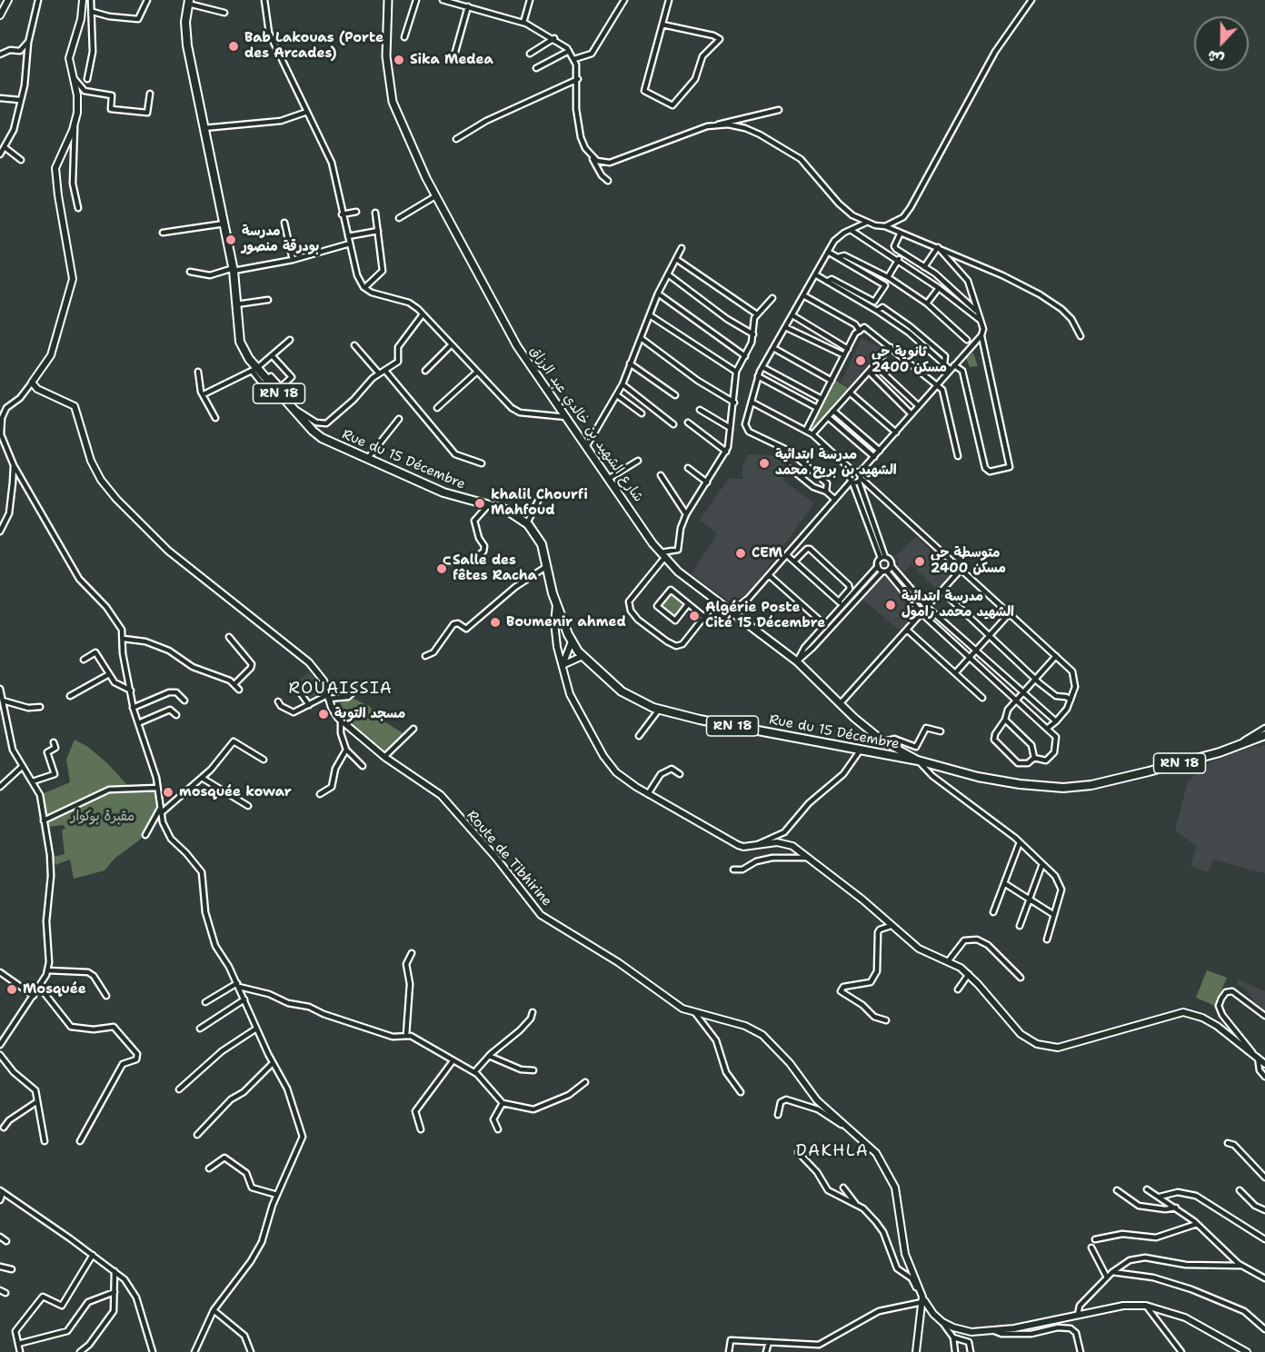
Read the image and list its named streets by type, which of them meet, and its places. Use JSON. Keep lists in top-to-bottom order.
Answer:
{
  "streets": {
    "main road": ["RN 18", "شارع الشهيد بن خالدي عبد الرزاق", "Rue du 15 Décembre"],
    "street": ["Route de Tibhirine"]
  },
  "crossings": [
    ["RN 18", "Rue du 15 Décembre"],
    ["شارع الشهيد بن خالدي عبد الرزاق", "Rue du 15 Décembre"]
  ],
  "districts": ["ROUAISSIA", "DAKHLA"],
  "parks": ["مقبرة بوكوار"],
  "places": [
    "Bab Lakouas (Porte des Arcades)",
    "Sika Medea",
    "مدرسة بودرقة منصور",
    "ثانوية حي 2400 مسكن",
    "مدرسة ابتدائية الشهيد بن بريح محمد",
    "khalil Chourfi Mahfoud",
    "CEM",
    "متوسطة حي 2400 مسكن",
    "Salle des fêtes Racha",
    "مدرسة ابتدائية الشهيد محمد رامول",
    "Algérie Poste Cité 15 Décembre",
    "Boumenir ahmed",
    "مسجد التوبة",
    "mosquée kowar",
    "Mosquée"
  ],
  "north": "bottom"
}
